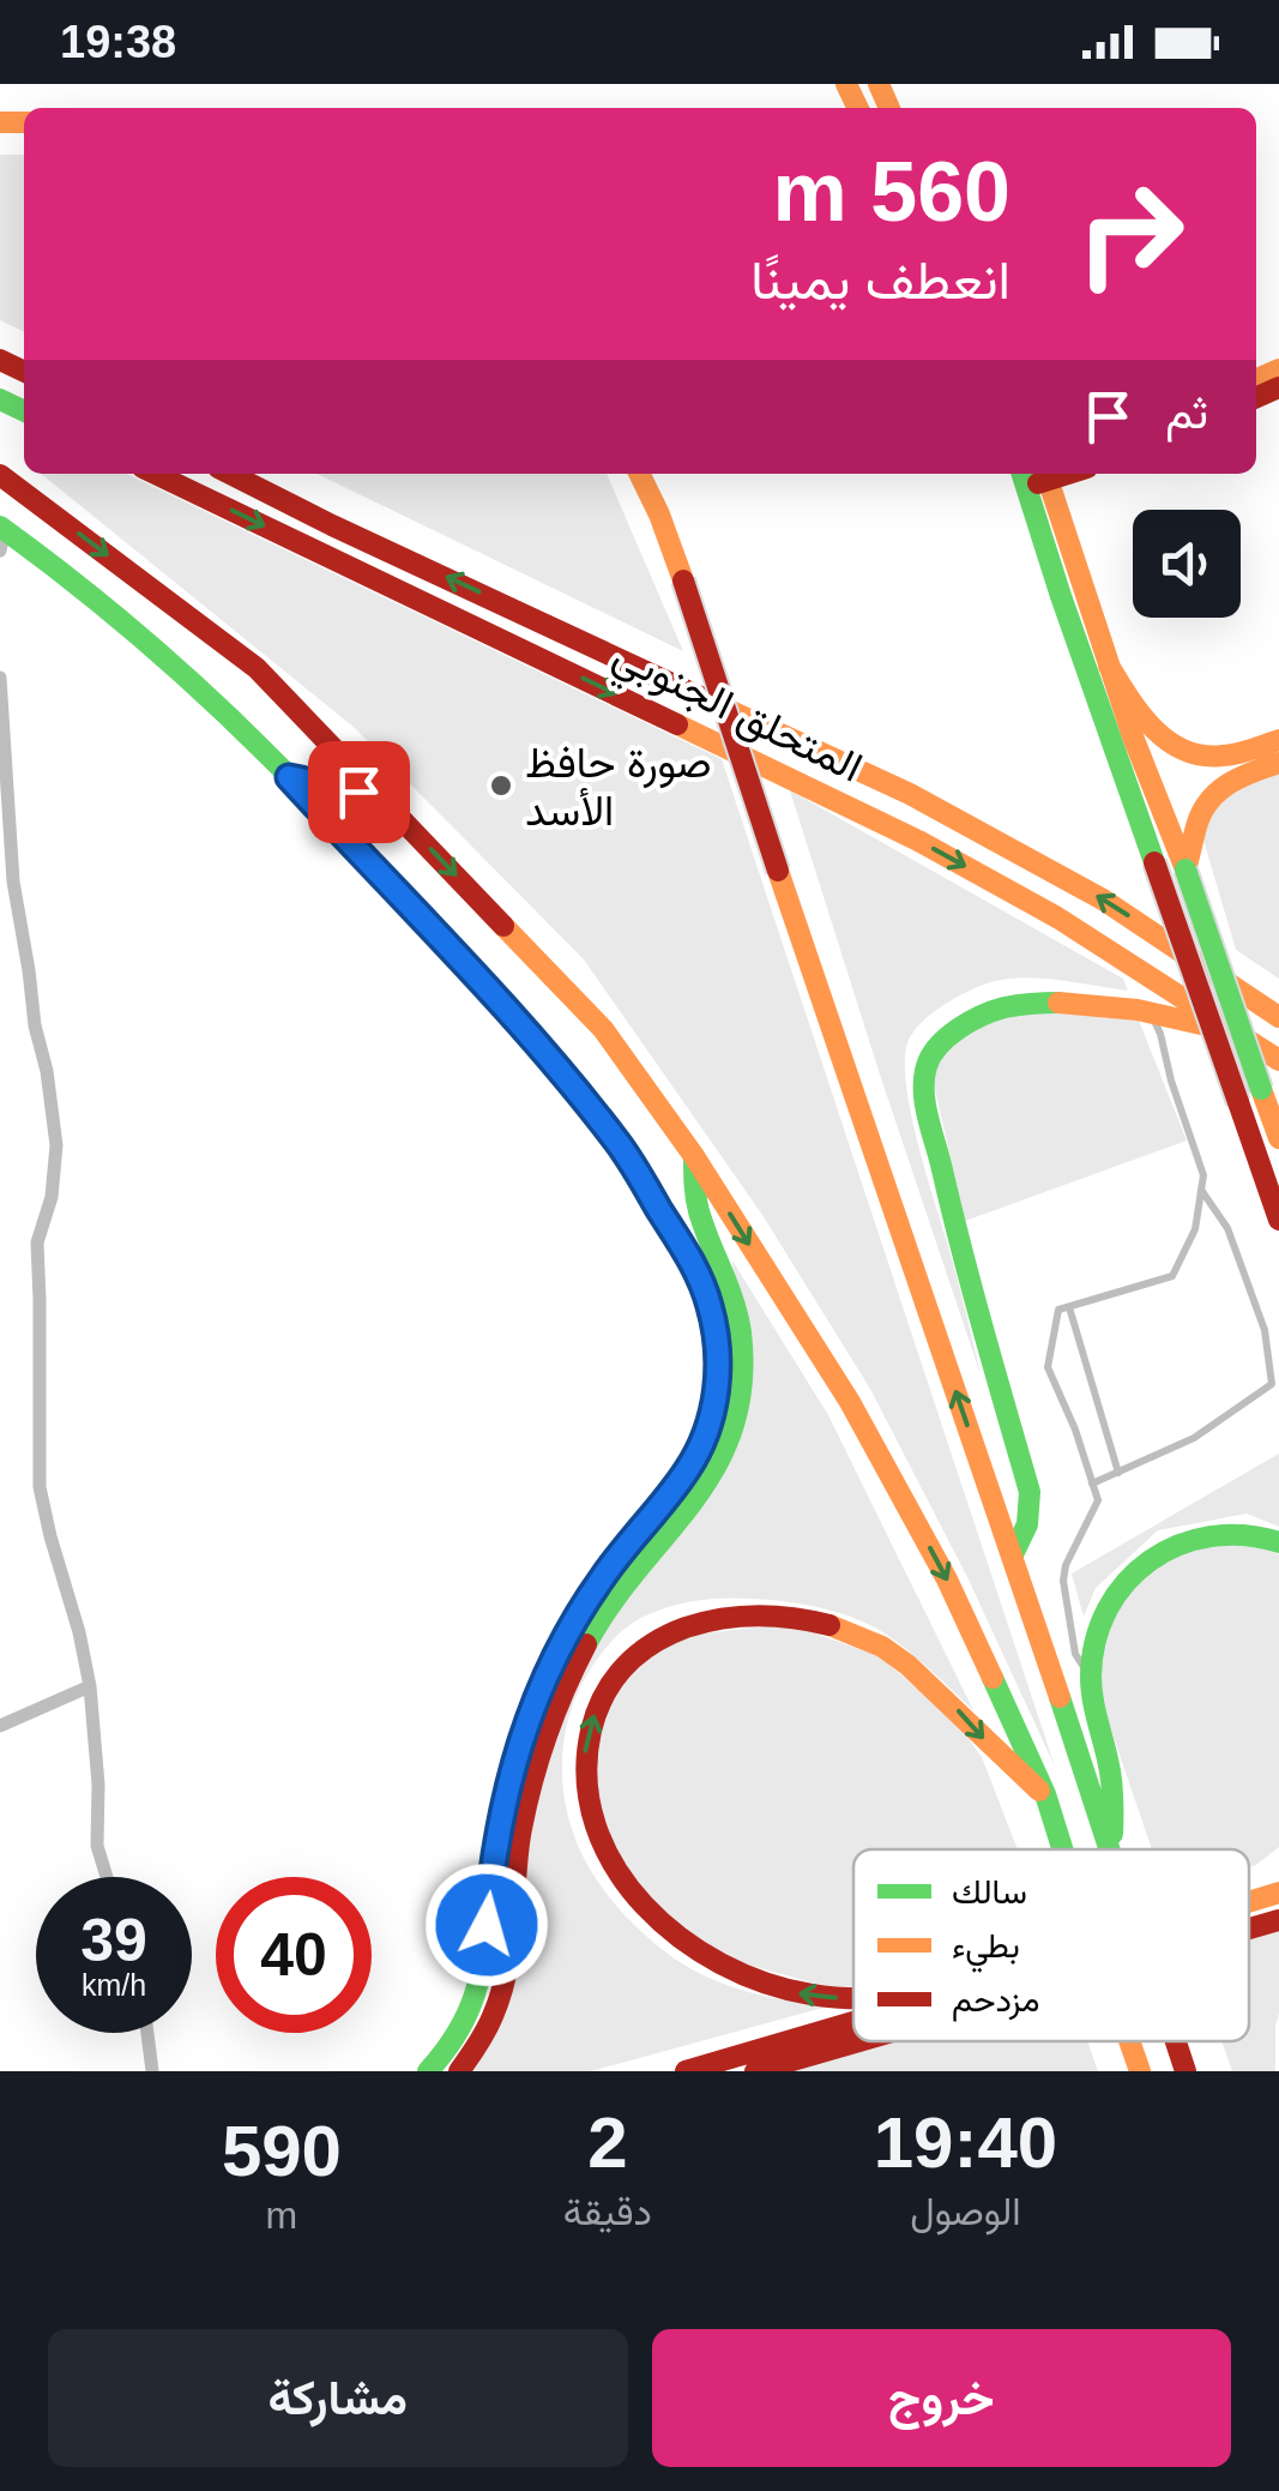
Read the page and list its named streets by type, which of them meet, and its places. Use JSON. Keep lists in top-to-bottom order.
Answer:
{
  "streets": {
    "main road": ["المتحلق الجنوبي"]
  },
  "places": ["صورة حافظ الأسد"],
  "legend": ["سالك", "بطيء", "مزدحم"],
  "page": {
    "status": "19:38",
    "turn": ["560 m", "انعطف يمينًا"],
    "then": "ثم",
    "speed": "39 km/h",
    "limit": "40",
    "eta": [
      "19:40",
      "الوصول",
      "2",
      "دقيقة",
      "590",
      "m"
    ],
    "buttons": ["خروج", "مشاركة"]
  }
}
